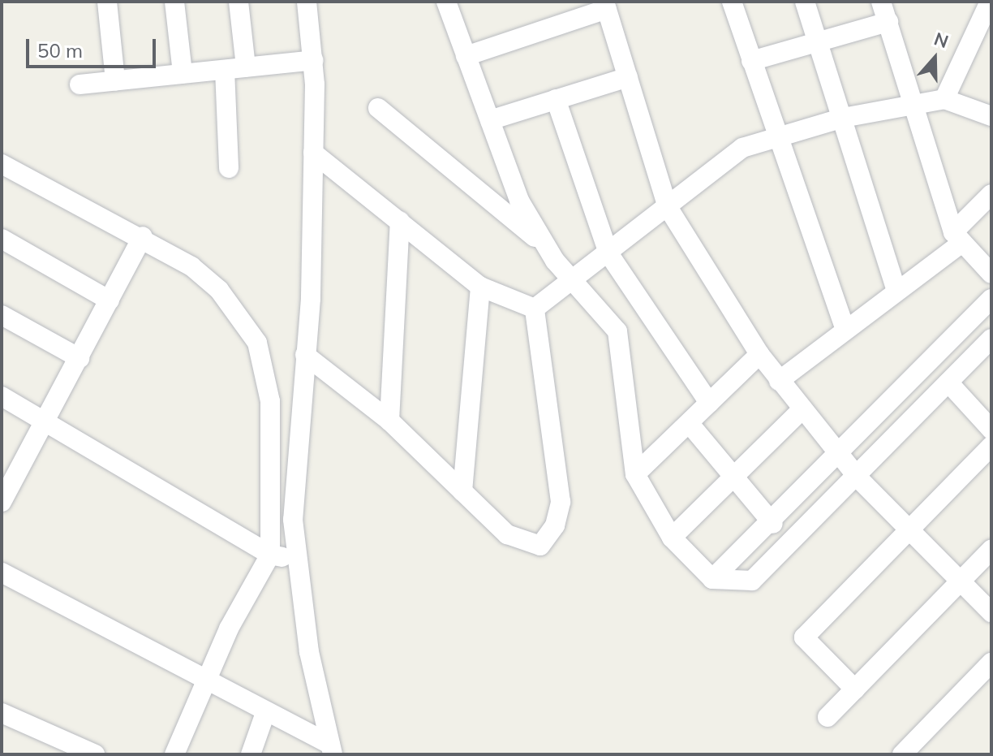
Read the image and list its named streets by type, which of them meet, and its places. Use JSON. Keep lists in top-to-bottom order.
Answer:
{
  "scale_bar": "50 m",
  "north": "top"
}
